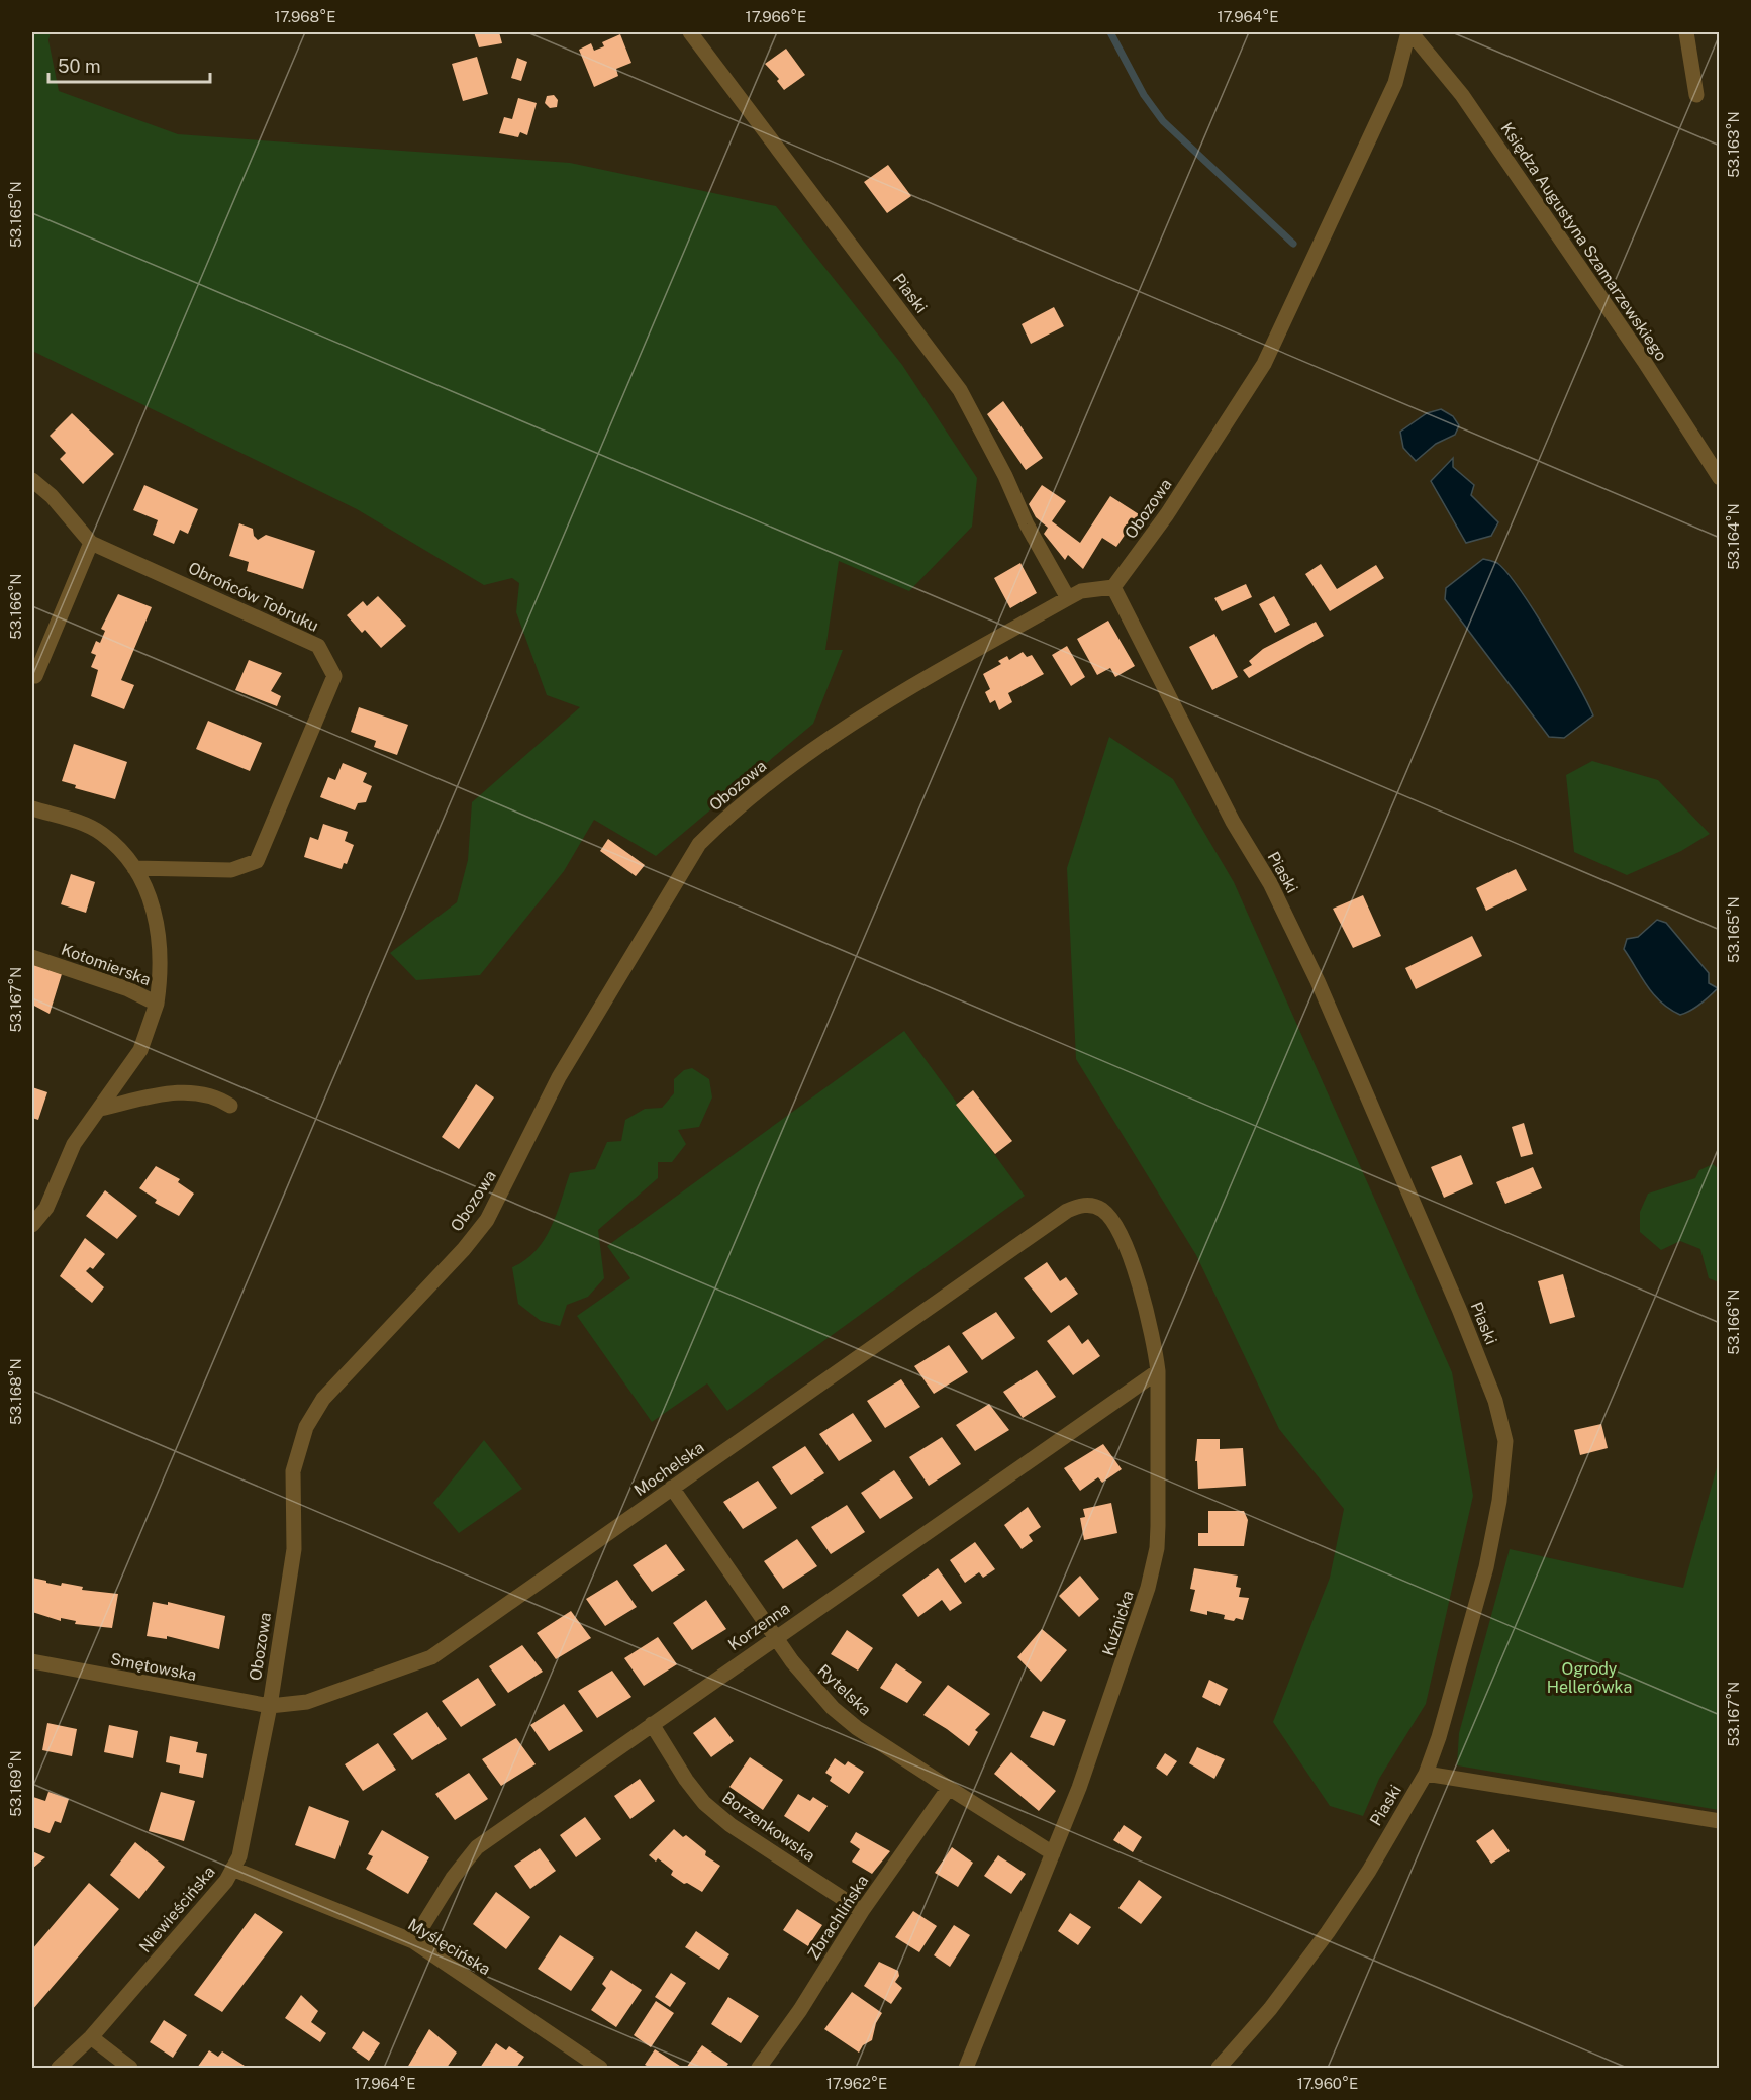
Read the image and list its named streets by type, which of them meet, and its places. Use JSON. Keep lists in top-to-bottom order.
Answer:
{
  "streets": {
    "street": [
      "Księdza Augustyna Szamarzewskiego",
      "Piaski",
      "Obozowa",
      "Obrońców Tobruku",
      "Kotomierska",
      "Mochelska",
      "Kuźnicka",
      "Korzenna",
      "Smętowska",
      "Rytelska",
      "Borzenkowska",
      "Niewieścińska",
      "Zbrachlińska",
      "Myślęcińska"
    ]
  },
  "crossings": [
    ["Księdza Augustyna Szamarzewskiego", "Obozowa"],
    ["Piaski", "Obozowa"],
    ["Obozowa", "Mochelska"],
    ["Obozowa", "Smętowska"],
    ["Obozowa", "Niewieścińska"],
    ["Mochelska", "Kuźnicka"],
    ["Mochelska", "Smętowska"],
    ["Mochelska", "Rytelska"],
    ["Mochelska", "Niewieścińska"],
    ["Kuźnicka", "Korzenna"],
    ["Kuźnicka", "Rytelska"],
    ["Korzenna", "Rytelska"],
    ["Korzenna", "Borzenkowska"],
    ["Korzenna", "Myślęcińska"],
    ["Smętowska", "Niewieścińska"],
    ["Rytelska", "Zbrachlińska"],
    ["Borzenkowska", "Zbrachlińska"],
    ["Niewieścińska", "Myślęcińska"]
  ],
  "parks": ["Ogrody Hellerówka"],
  "scale_bar": "50 m",
  "coordinates": [
    "17.968°E",
    "17.966°E",
    "17.964°E",
    "53.163°N",
    "53.165°N",
    "53.164°N",
    "53.166°N",
    "53.167°N",
    "53.168°N",
    "53.169°N",
    "17.962°E",
    "17.960°E"
  ]
}
